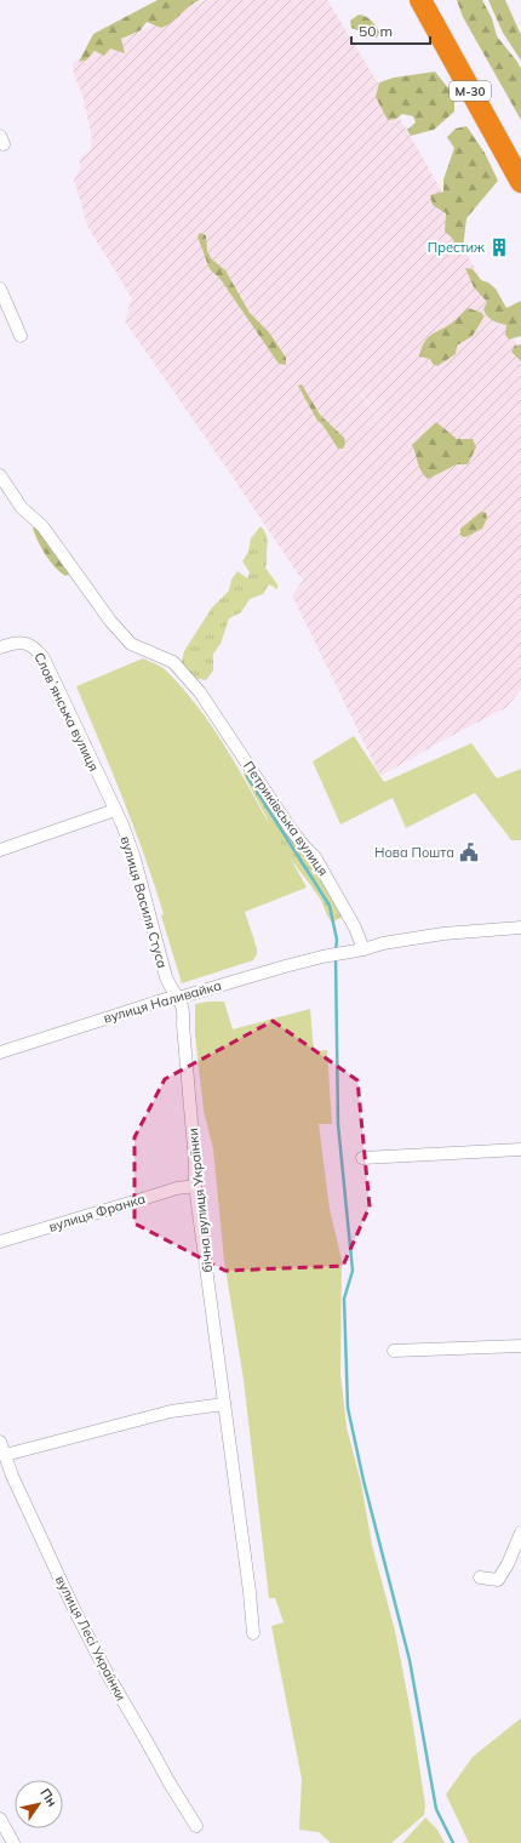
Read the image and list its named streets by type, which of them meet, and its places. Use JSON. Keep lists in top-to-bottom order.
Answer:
{
  "streets": {
    "highway": ["М-30"],
    "street": [
      "Словʼянська вулиця",
      "Петриківська вулиця",
      "вулиця Василя Стуса",
      "вулиця Наливайка",
      "бічна вулиця Українки",
      "вулиця Франка",
      "вулиця Лесі Українки"
    ]
  },
  "crossings": [
    ["Словʼянська вулиця", "вулиця Василя Стуса"],
    ["Петриківська вулиця", "вулиця Наливайка"],
    ["вулиця Василя Стуса", "вулиця Наливайка"],
    ["вулиця Василя Стуса", "бічна вулиця Українки"],
    ["вулиця Наливайка", "бічна вулиця Українки"],
    ["бічна вулиця Українки", "вулиця Франка"]
  ],
  "places": {
    "building": ["Престиж"],
    "public building": ["Нова Пошта"]
  },
  "scale_bar": "50 m",
  "north": "top right"
}
